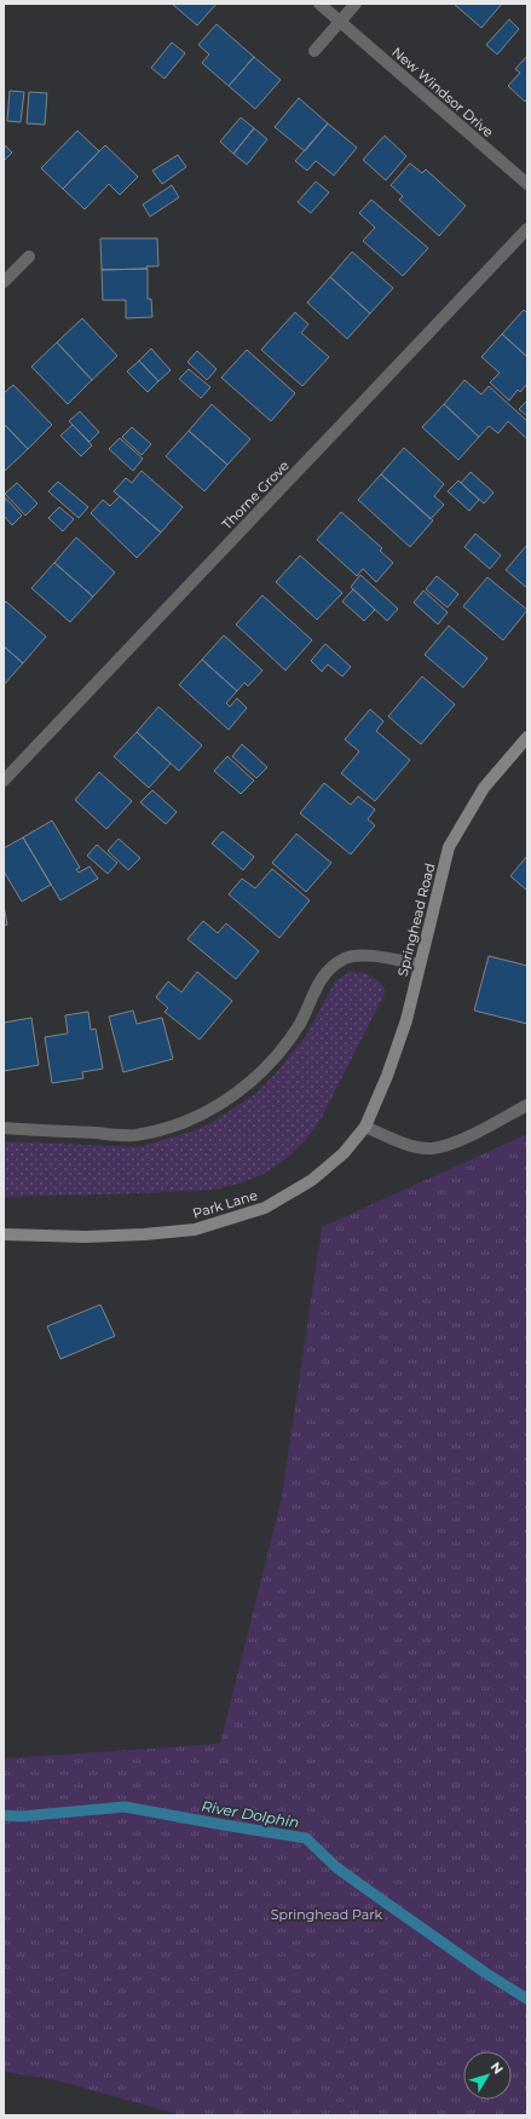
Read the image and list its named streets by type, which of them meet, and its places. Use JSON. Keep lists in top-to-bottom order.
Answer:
{
  "streets": {
    "street": [
      "New Windsor Drive",
      "Thorne Grove",
      "Springhead Road",
      "Park Lane"
    ]
  },
  "crossings": [
    ["Springhead Road", "Park Lane"]
  ],
  "water": ["River Dolphin"],
  "parks": ["Springhead Park"],
  "north": "top right"
}
